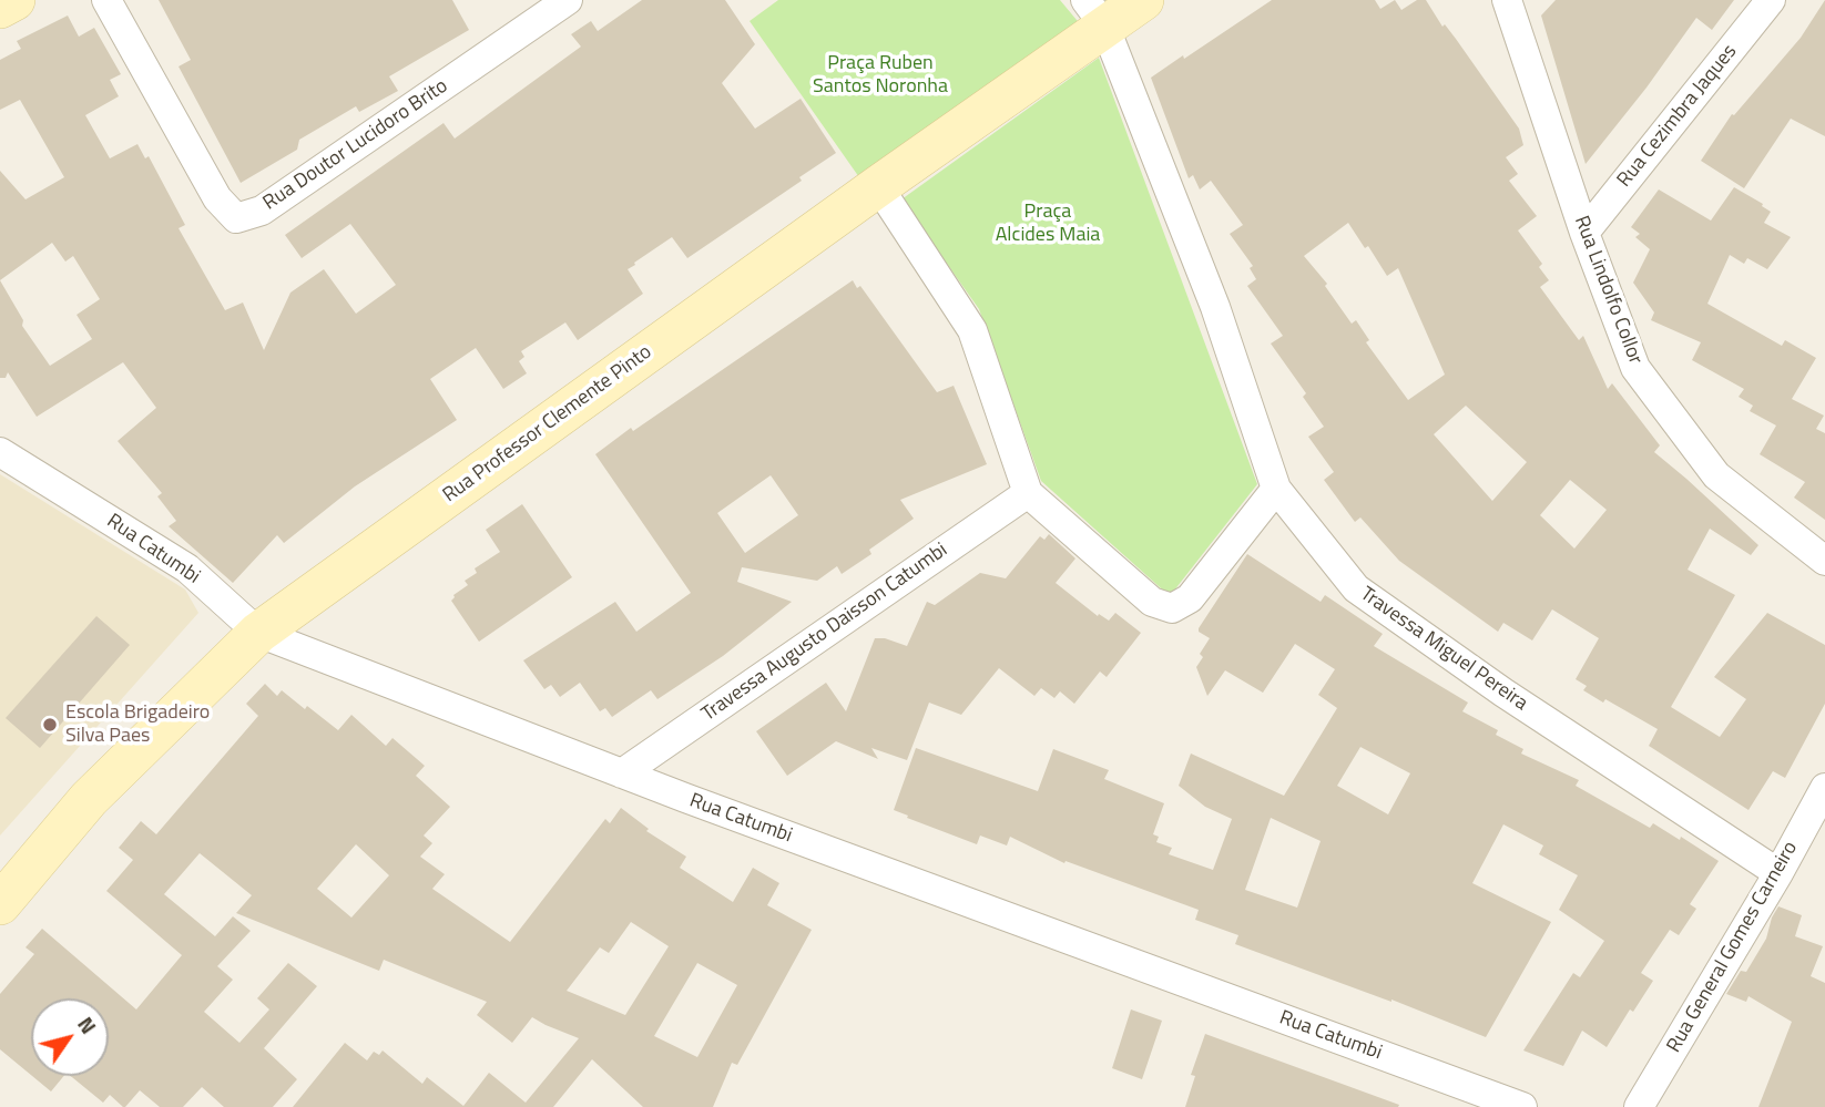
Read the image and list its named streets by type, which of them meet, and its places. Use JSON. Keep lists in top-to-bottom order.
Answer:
{
  "streets": {
    "street": [
      "Rua Cezimbra Jaques",
      "Rua Doutor Lucidoro Brito",
      "Rua Lindolfo Collor",
      "Rua Professor Clemente Pinto",
      "Rua Catumbi",
      "Travessa Augusto Daisson Catumbi",
      "Travessa Miguel Pereira",
      "Rua General Gomes Carneiro"
    ]
  },
  "crossings": [
    ["Rua Cezimbra Jaques", "Rua Lindolfo Collor"],
    ["Rua Professor Clemente Pinto", "Rua Catumbi"],
    ["Rua Professor Clemente Pinto", "Travessa Miguel Pereira"],
    ["Rua Catumbi", "Travessa Augusto Daisson Catumbi"],
    ["Travessa Miguel Pereira", "Rua General Gomes Carneiro"]
  ],
  "parks": ["Praça Ruben Santos Noronha", "Praça Alcides Maia"],
  "places": ["Escola Brigadeiro Silva Paes"],
  "north": "top right"
}
